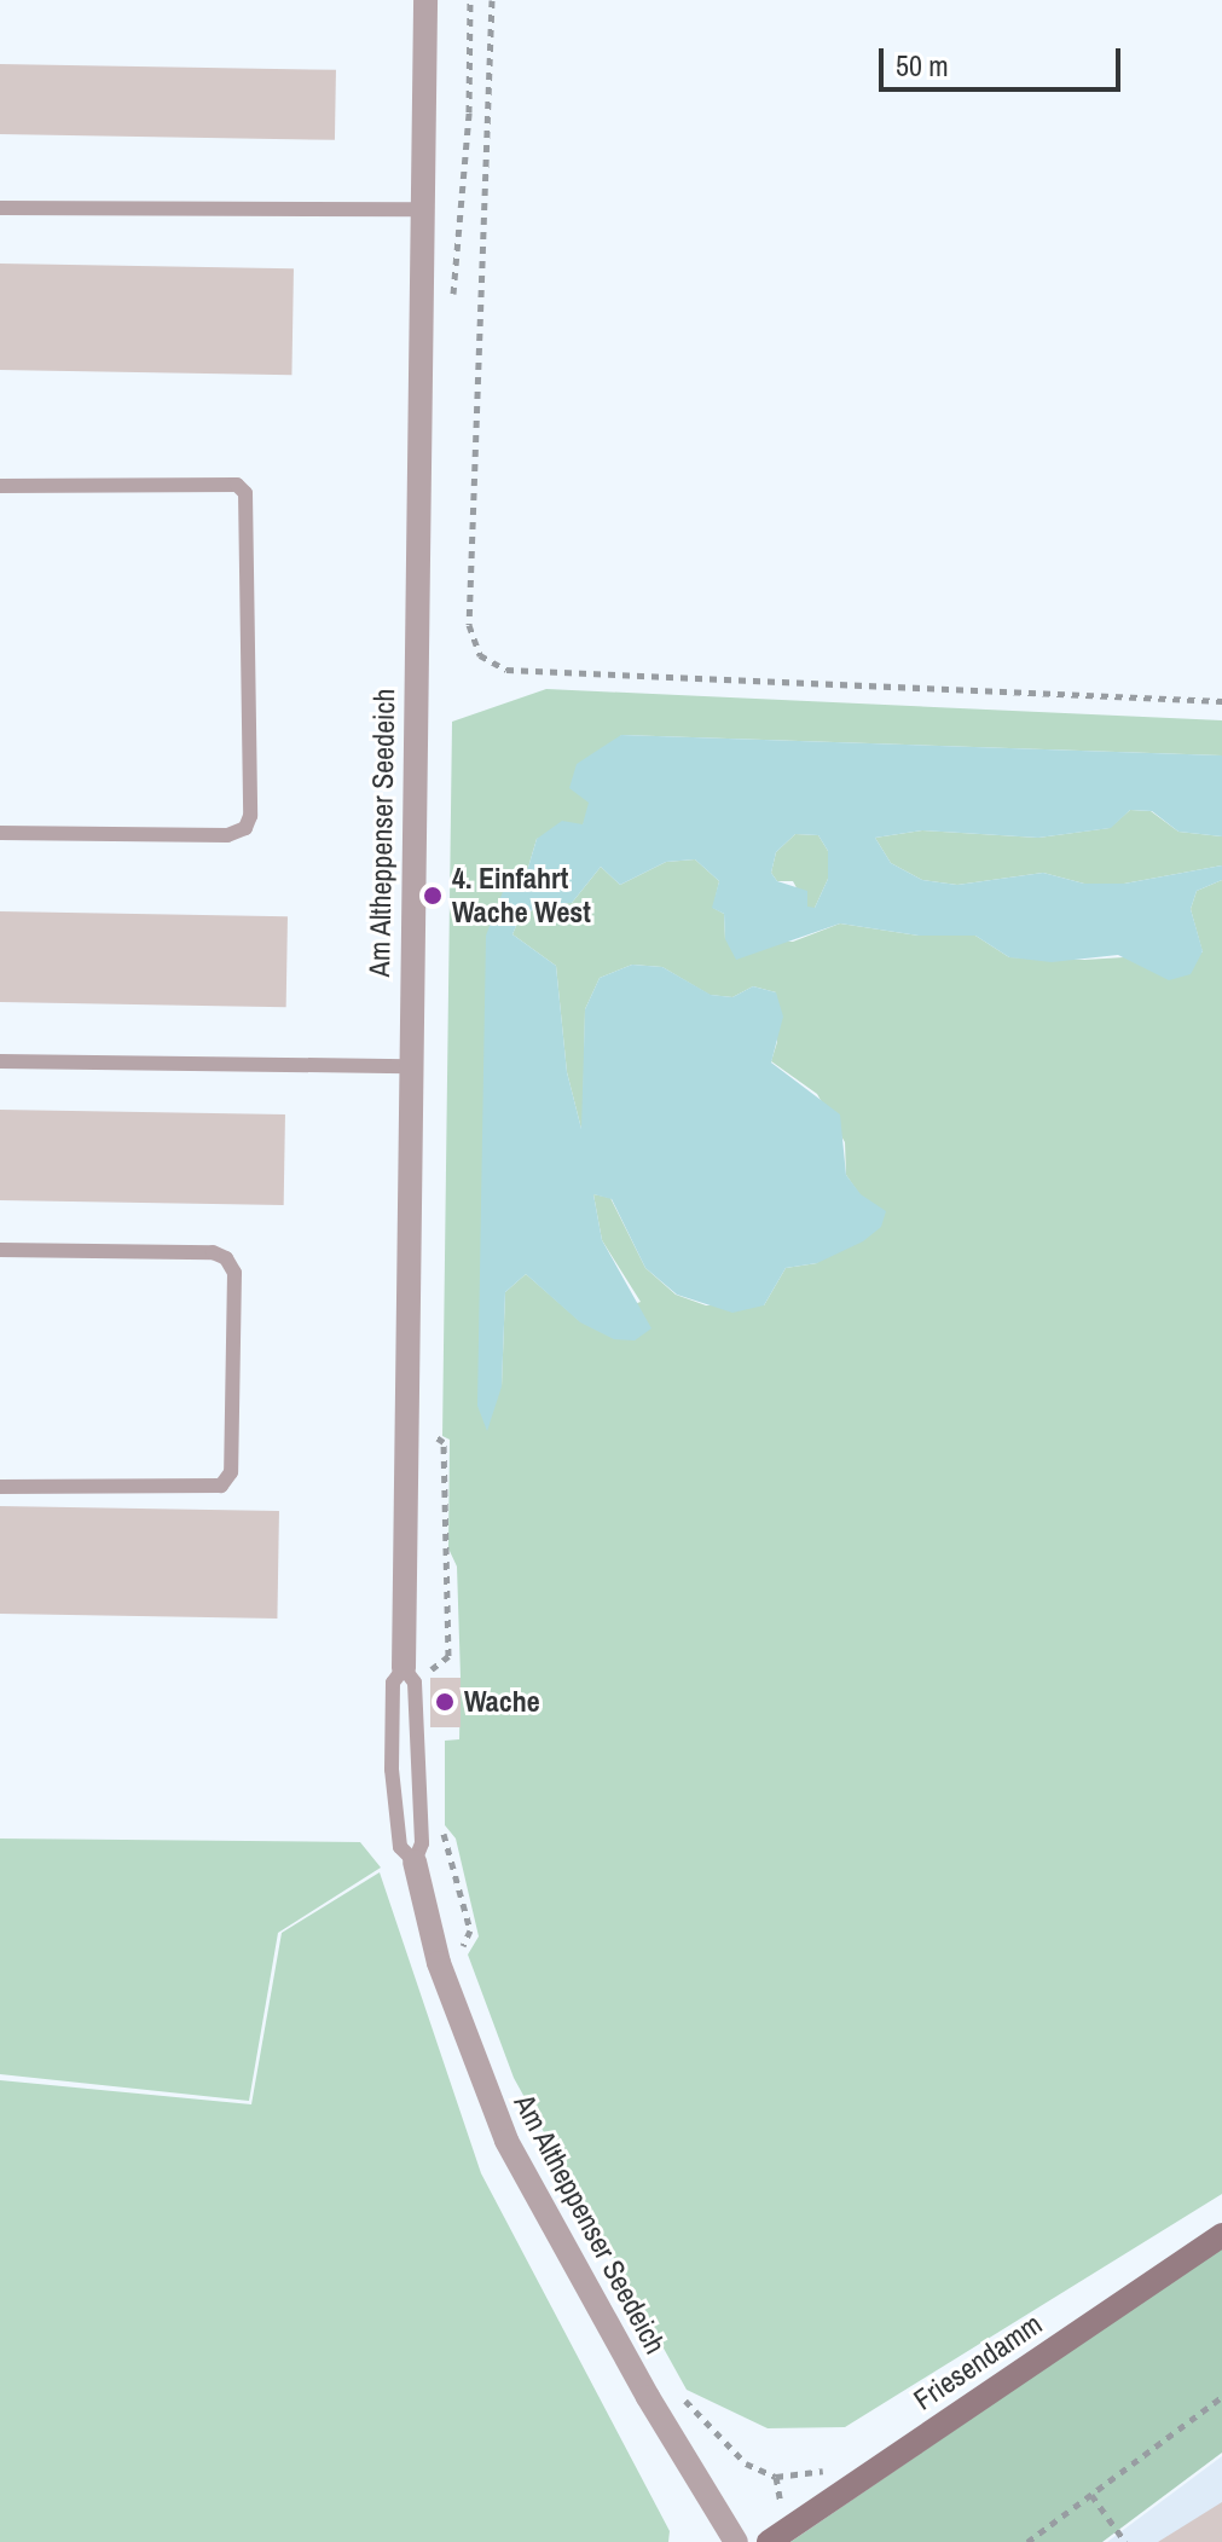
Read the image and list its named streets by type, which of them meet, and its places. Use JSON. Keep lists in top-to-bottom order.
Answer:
{
  "streets": {
    "main road": ["Friesendamm"],
    "street": ["Am Altheppenser Seedeich"]
  },
  "places": ["4. Einfahrt Wache West", "Wache"],
  "scale_bar": "50 m"
}
